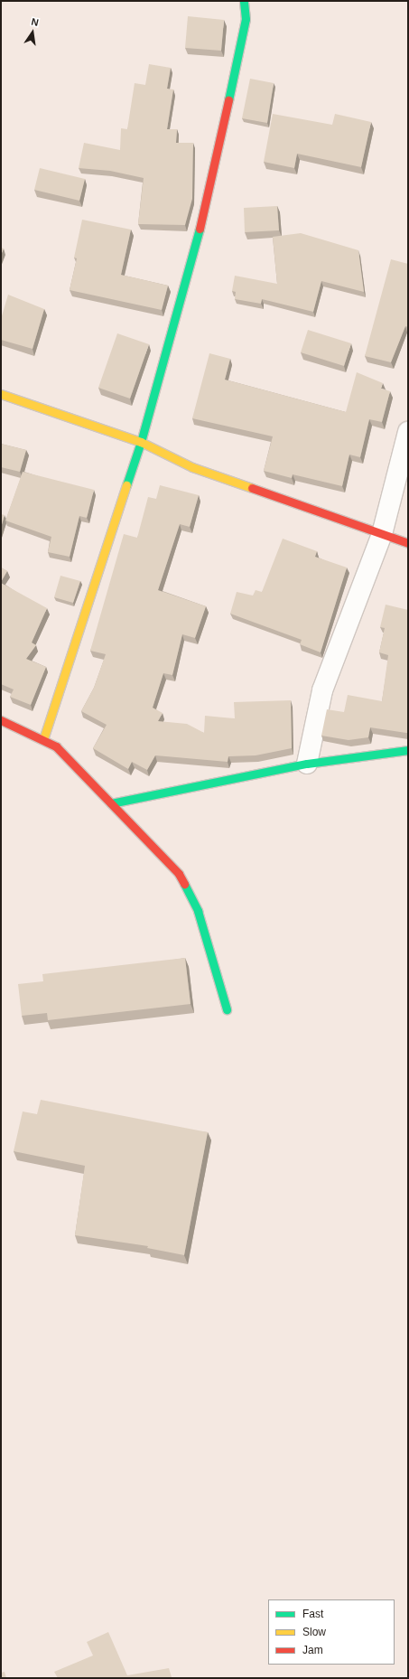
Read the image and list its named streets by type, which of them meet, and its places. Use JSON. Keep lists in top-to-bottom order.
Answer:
{
  "legend": ["Fast", "Slow", "Jam"],
  "north": "top"
}
